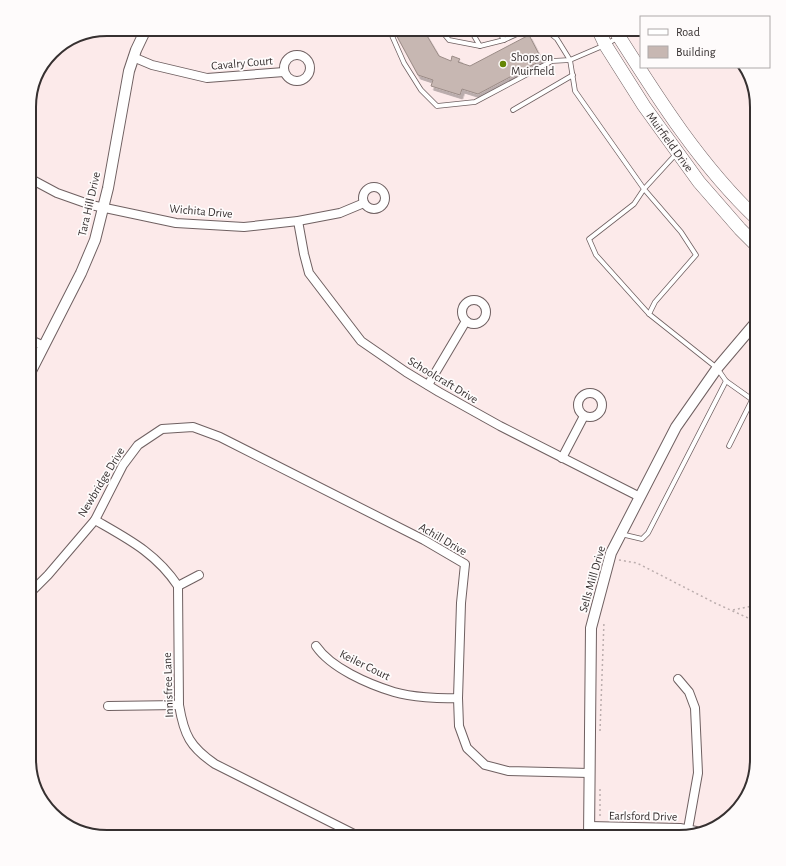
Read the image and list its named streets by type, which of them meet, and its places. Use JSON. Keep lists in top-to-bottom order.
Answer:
{
  "streets": {
    "main road": ["Muirfield Drive"],
    "street": [
      "Cavalry Court",
      "Tara Hill Drive",
      "Wichita Drive",
      "Schoolcraft Drive",
      "Newbridge Drive",
      "Achill Drive",
      "Sells Mill Drive",
      "Keiler Court",
      "Innisfree Lane",
      "Earlsford Drive"
    ]
  },
  "crossings": [
    ["Cavalry Court", "Tara Hill Drive"],
    ["Tara Hill Drive", "Wichita Drive"],
    ["Wichita Drive", "Schoolcraft Drive"],
    ["Schoolcraft Drive", "Sells Mill Drive"],
    ["Newbridge Drive", "Achill Drive"],
    ["Achill Drive", "Sells Mill Drive"],
    ["Achill Drive", "Keiler Court"],
    ["Sells Mill Drive", "Earlsford Drive"]
  ],
  "places": ["Shops on Muirfield"],
  "legend": ["Road", "Building"]
}
